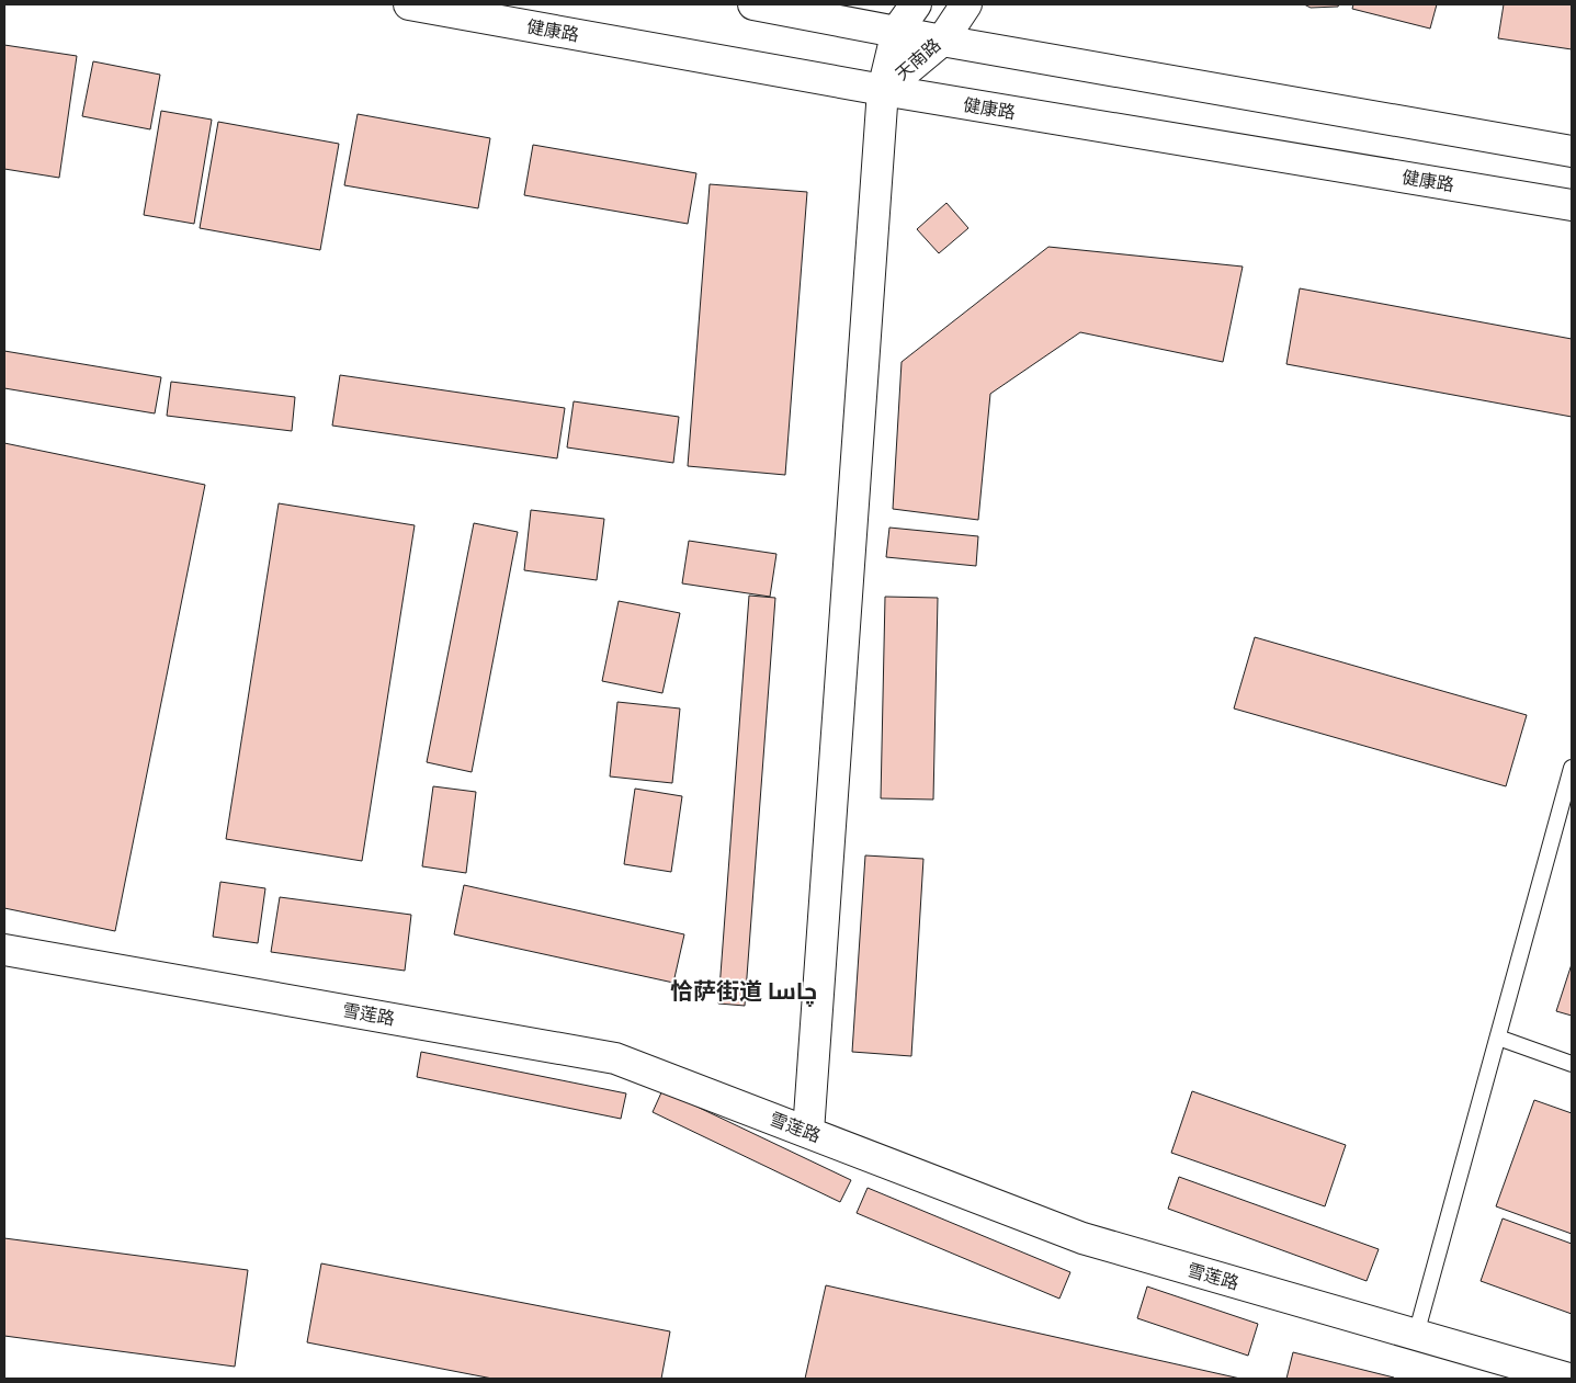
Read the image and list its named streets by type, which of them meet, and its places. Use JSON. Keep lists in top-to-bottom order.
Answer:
{
  "streets": {
    "street": ["健康路", "天南路", "雪莲路"]
  },
  "crossings": [
    ["健康路", "天南路"]
  ],
  "districts": ["恰萨街道 چاسا"]
}
